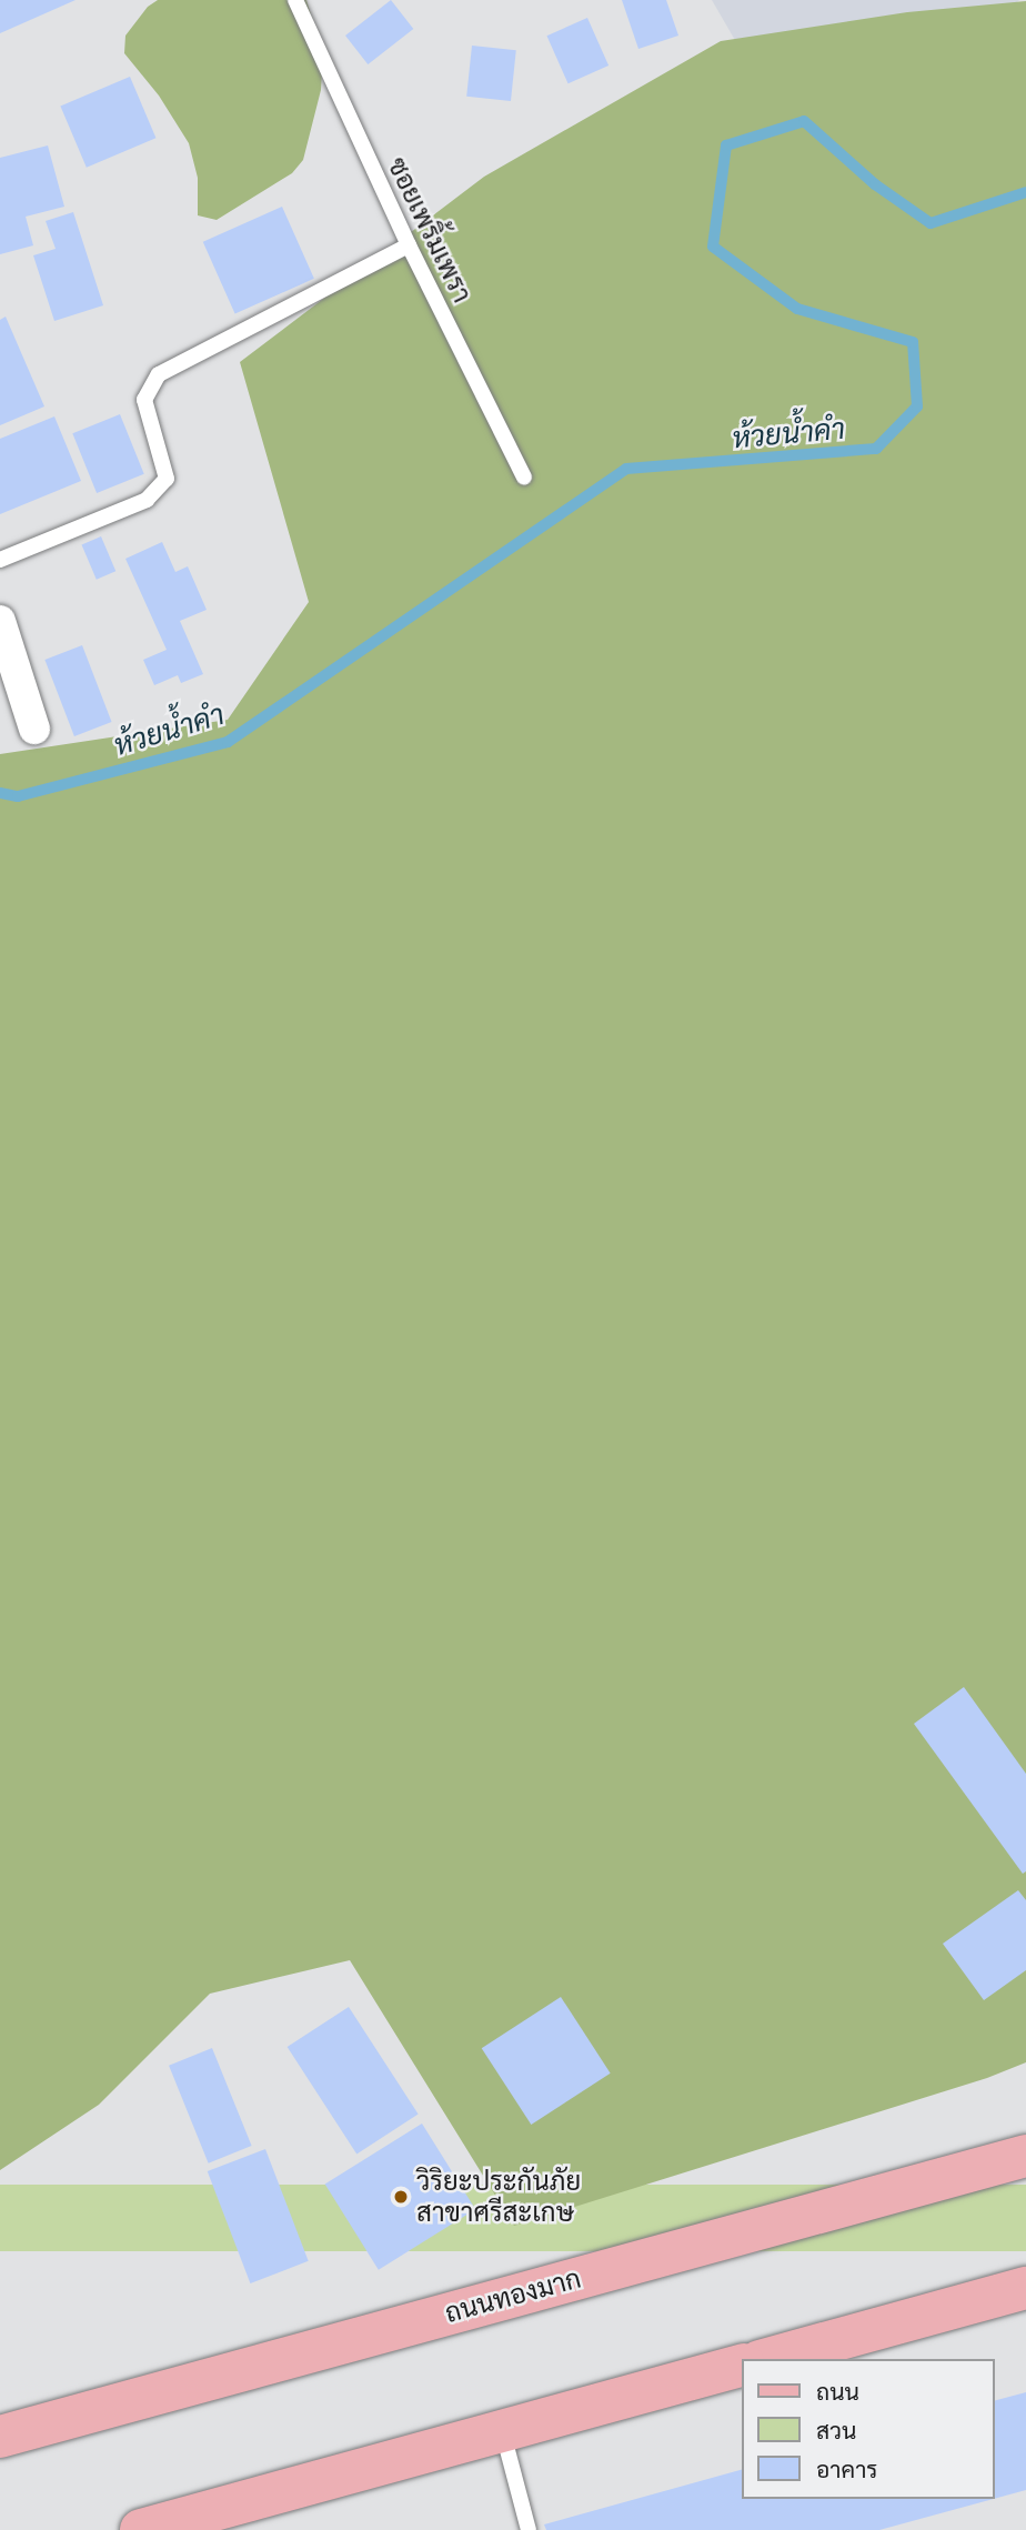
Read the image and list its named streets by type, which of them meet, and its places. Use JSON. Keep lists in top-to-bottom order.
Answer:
{
  "streets": {
    "main road": ["ถนนทองมาก"],
    "lane": ["ซอยเพริ้มเพรา"]
  },
  "water": ["ห้วยน้ำคำ"],
  "places": ["วิริยะประกันภัย สาขาศรีสะเกษ"],
  "legend": ["ถนน", "สวน", "อาคาร"]
}
